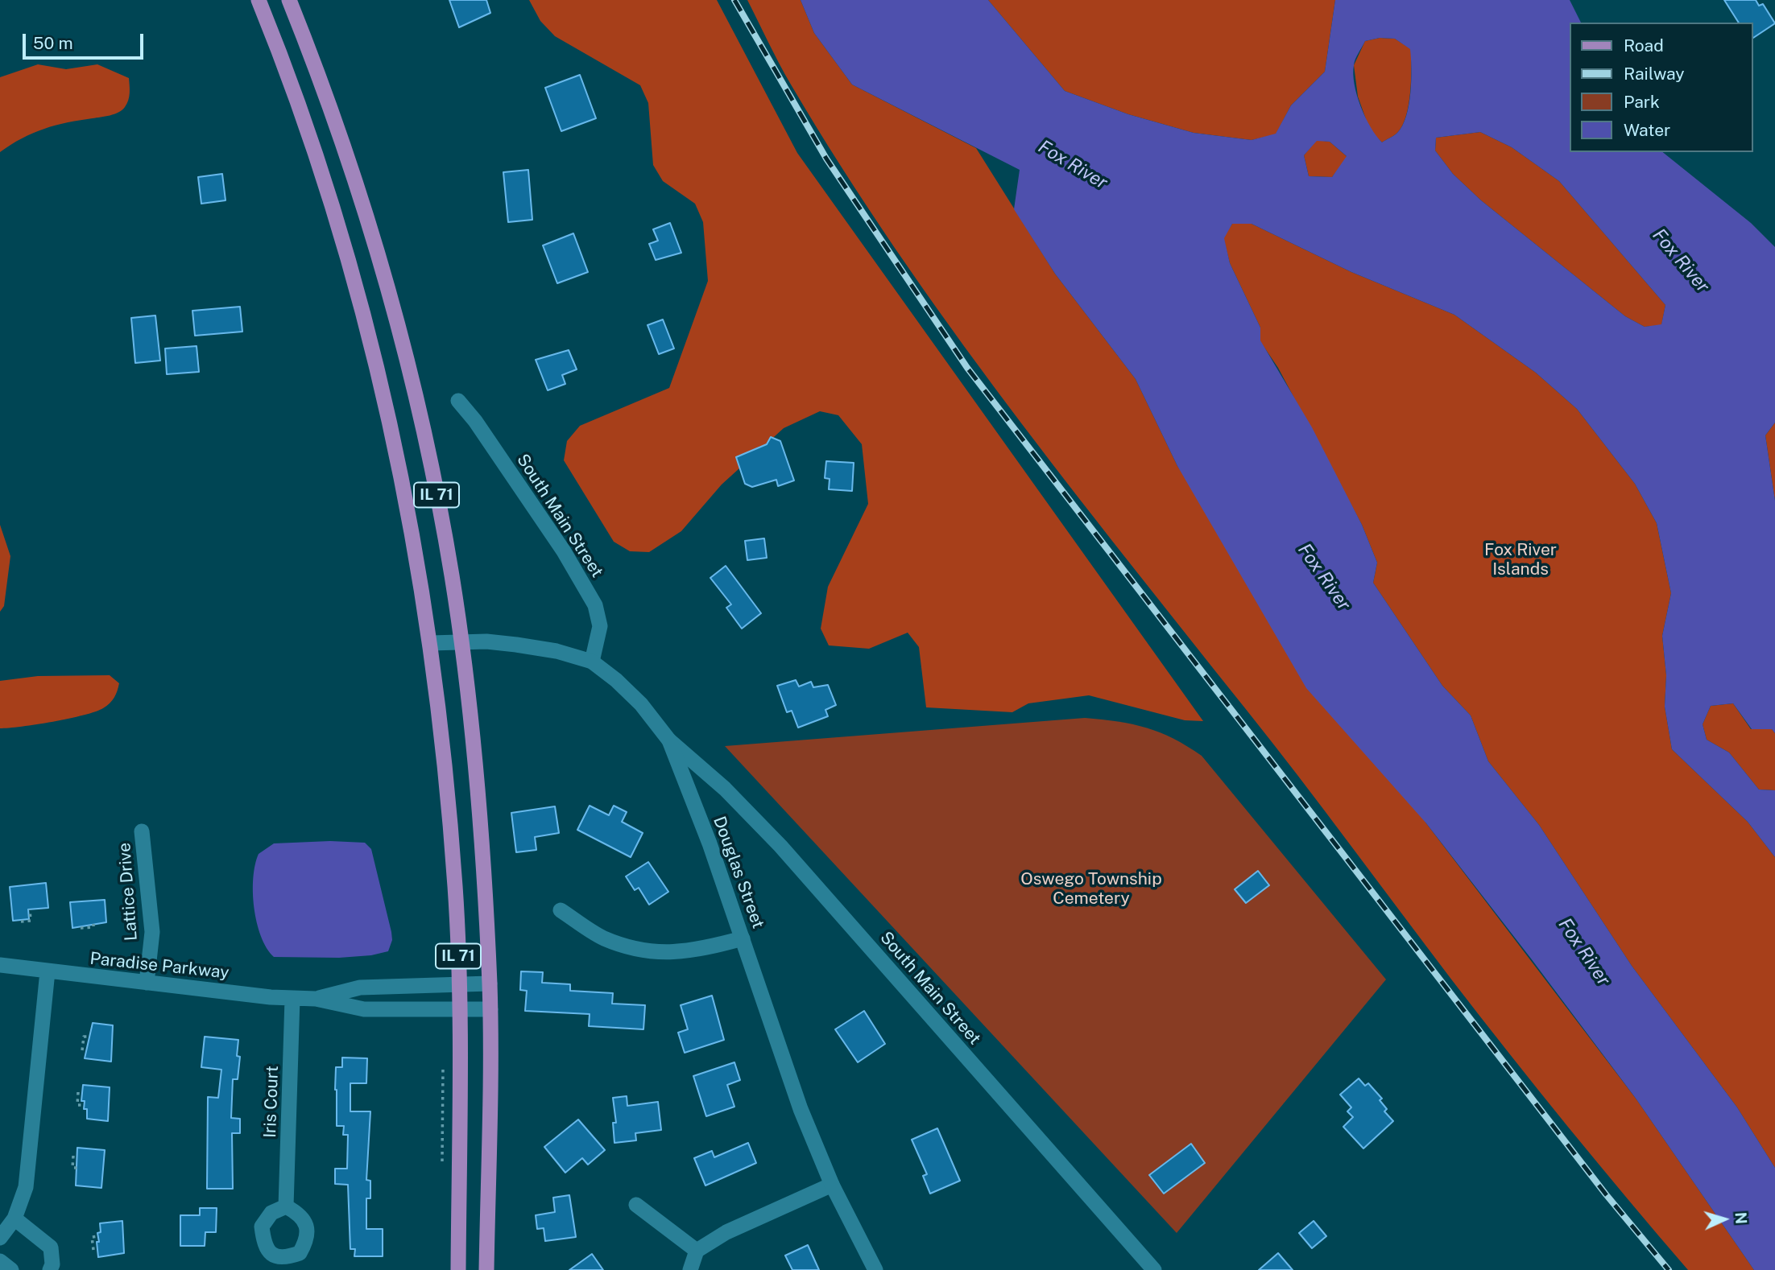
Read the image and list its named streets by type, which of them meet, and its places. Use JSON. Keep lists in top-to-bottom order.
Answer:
{
  "streets": {
    "main road": ["IL 71"],
    "street": [
      "South Main Street",
      "Douglas Street",
      "Lattice Drive",
      "Paradise Parkway",
      "Iris Court"
    ]
  },
  "crossings": [
    ["IL 71", "Douglas Street"],
    ["IL 71", "Paradise Parkway"],
    ["South Main Street", "Douglas Street"],
    ["Lattice Drive", "Paradise Parkway"],
    ["Paradise Parkway", "Iris Court"]
  ],
  "water": ["Fox River"],
  "parks": ["Fox River Islands", "Oswego Township Cemetery"],
  "legend": [
    "Road",
    "Railway",
    "Park",
    "Water"
  ],
  "scale_bar": "50 m",
  "north": "right"
}
